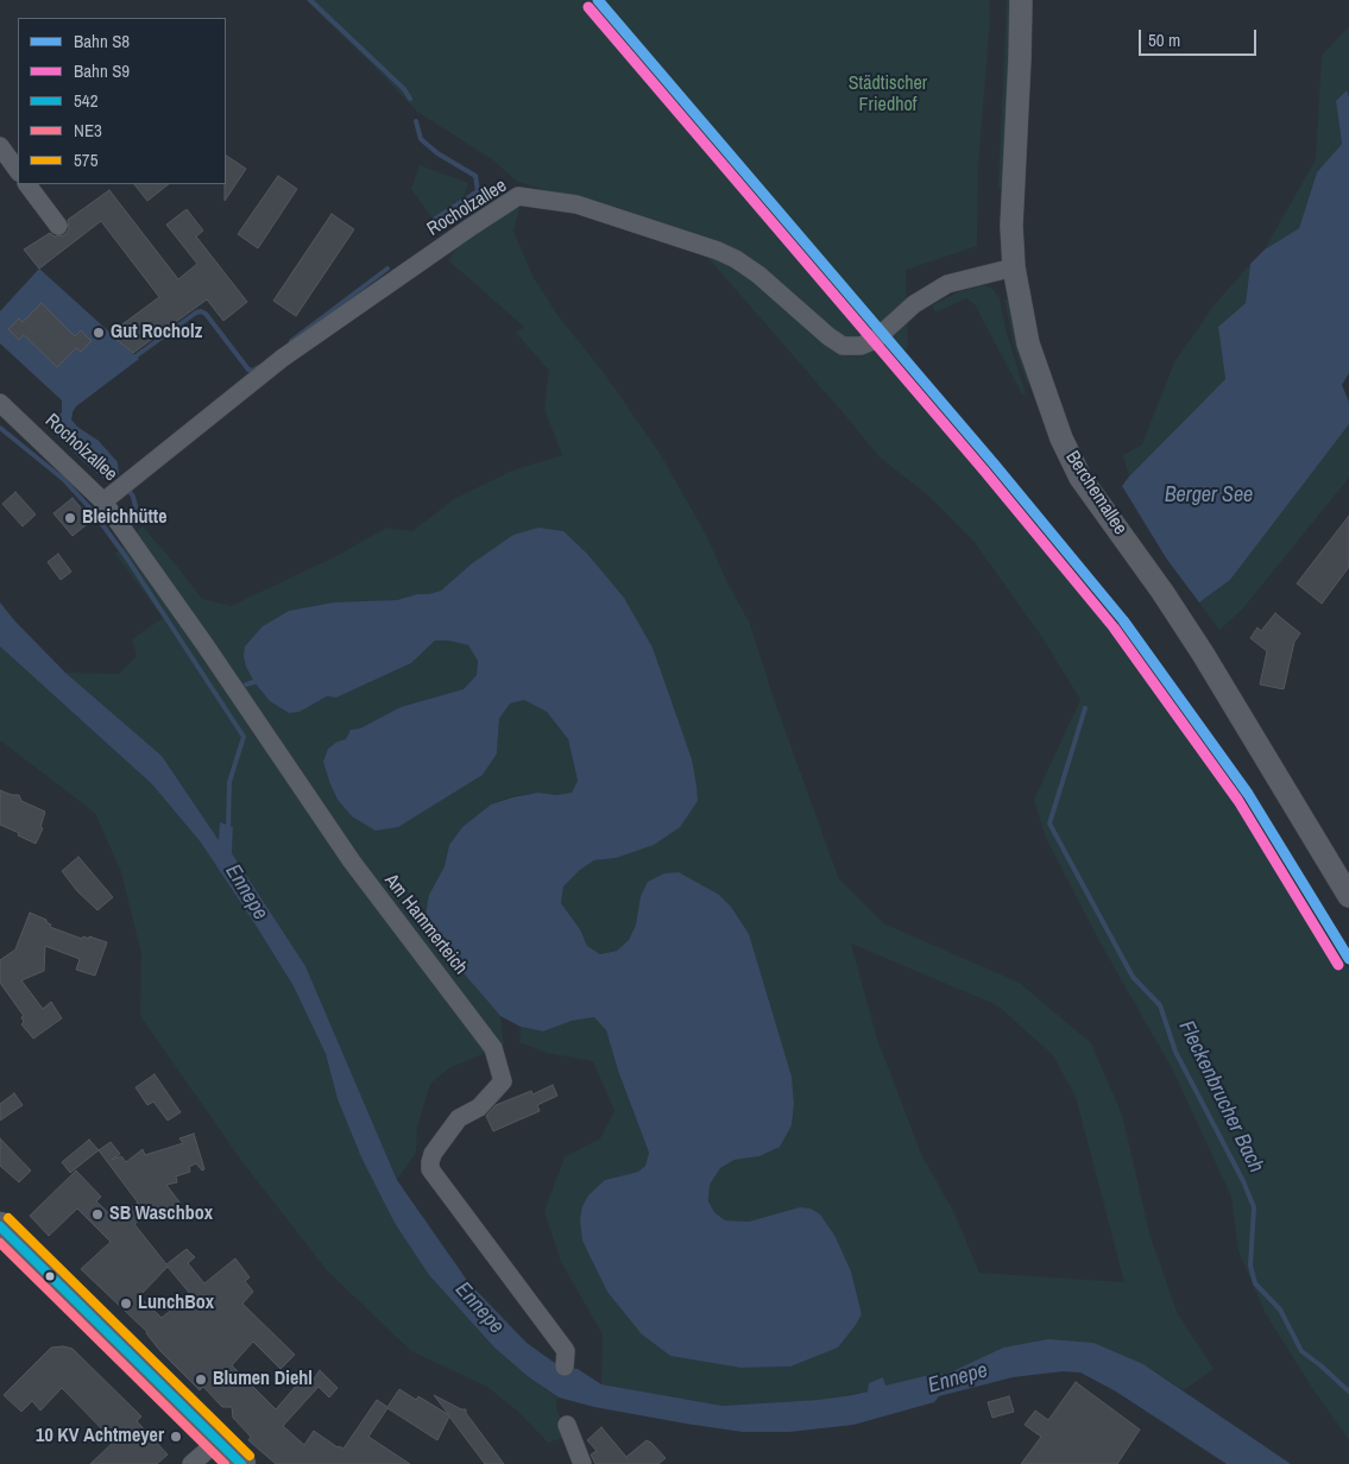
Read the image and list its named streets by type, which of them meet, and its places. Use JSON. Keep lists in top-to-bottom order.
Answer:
{
  "streets": {
    "street": ["Rocholzallee", "Berchemallee", "Am Hammerteich"]
  },
  "crossings": [
    ["Rocholzallee", "Berchemallee"],
    ["Rocholzallee", "Am Hammerteich"]
  ],
  "water": ["Berger See", "Ennepe", "Fleckenbrucher Bach"],
  "parks": ["Städtischer Friedhof"],
  "places": [
    "Gut Rocholz",
    "Bleichhütte",
    "SB Waschbox",
    "LunchBox",
    "Blumen Diehl",
    "10 KV Achtmeyer"
  ],
  "lines": [
    "rail line S8",
    "rail line S9",
    "transit line 575",
    "transit line 542",
    "transit line NE3"
  ],
  "legend": [
    "Bahn S8",
    "Bahn S9",
    "542",
    "NE3",
    "575"
  ],
  "scale_bar": "50 m"
}
